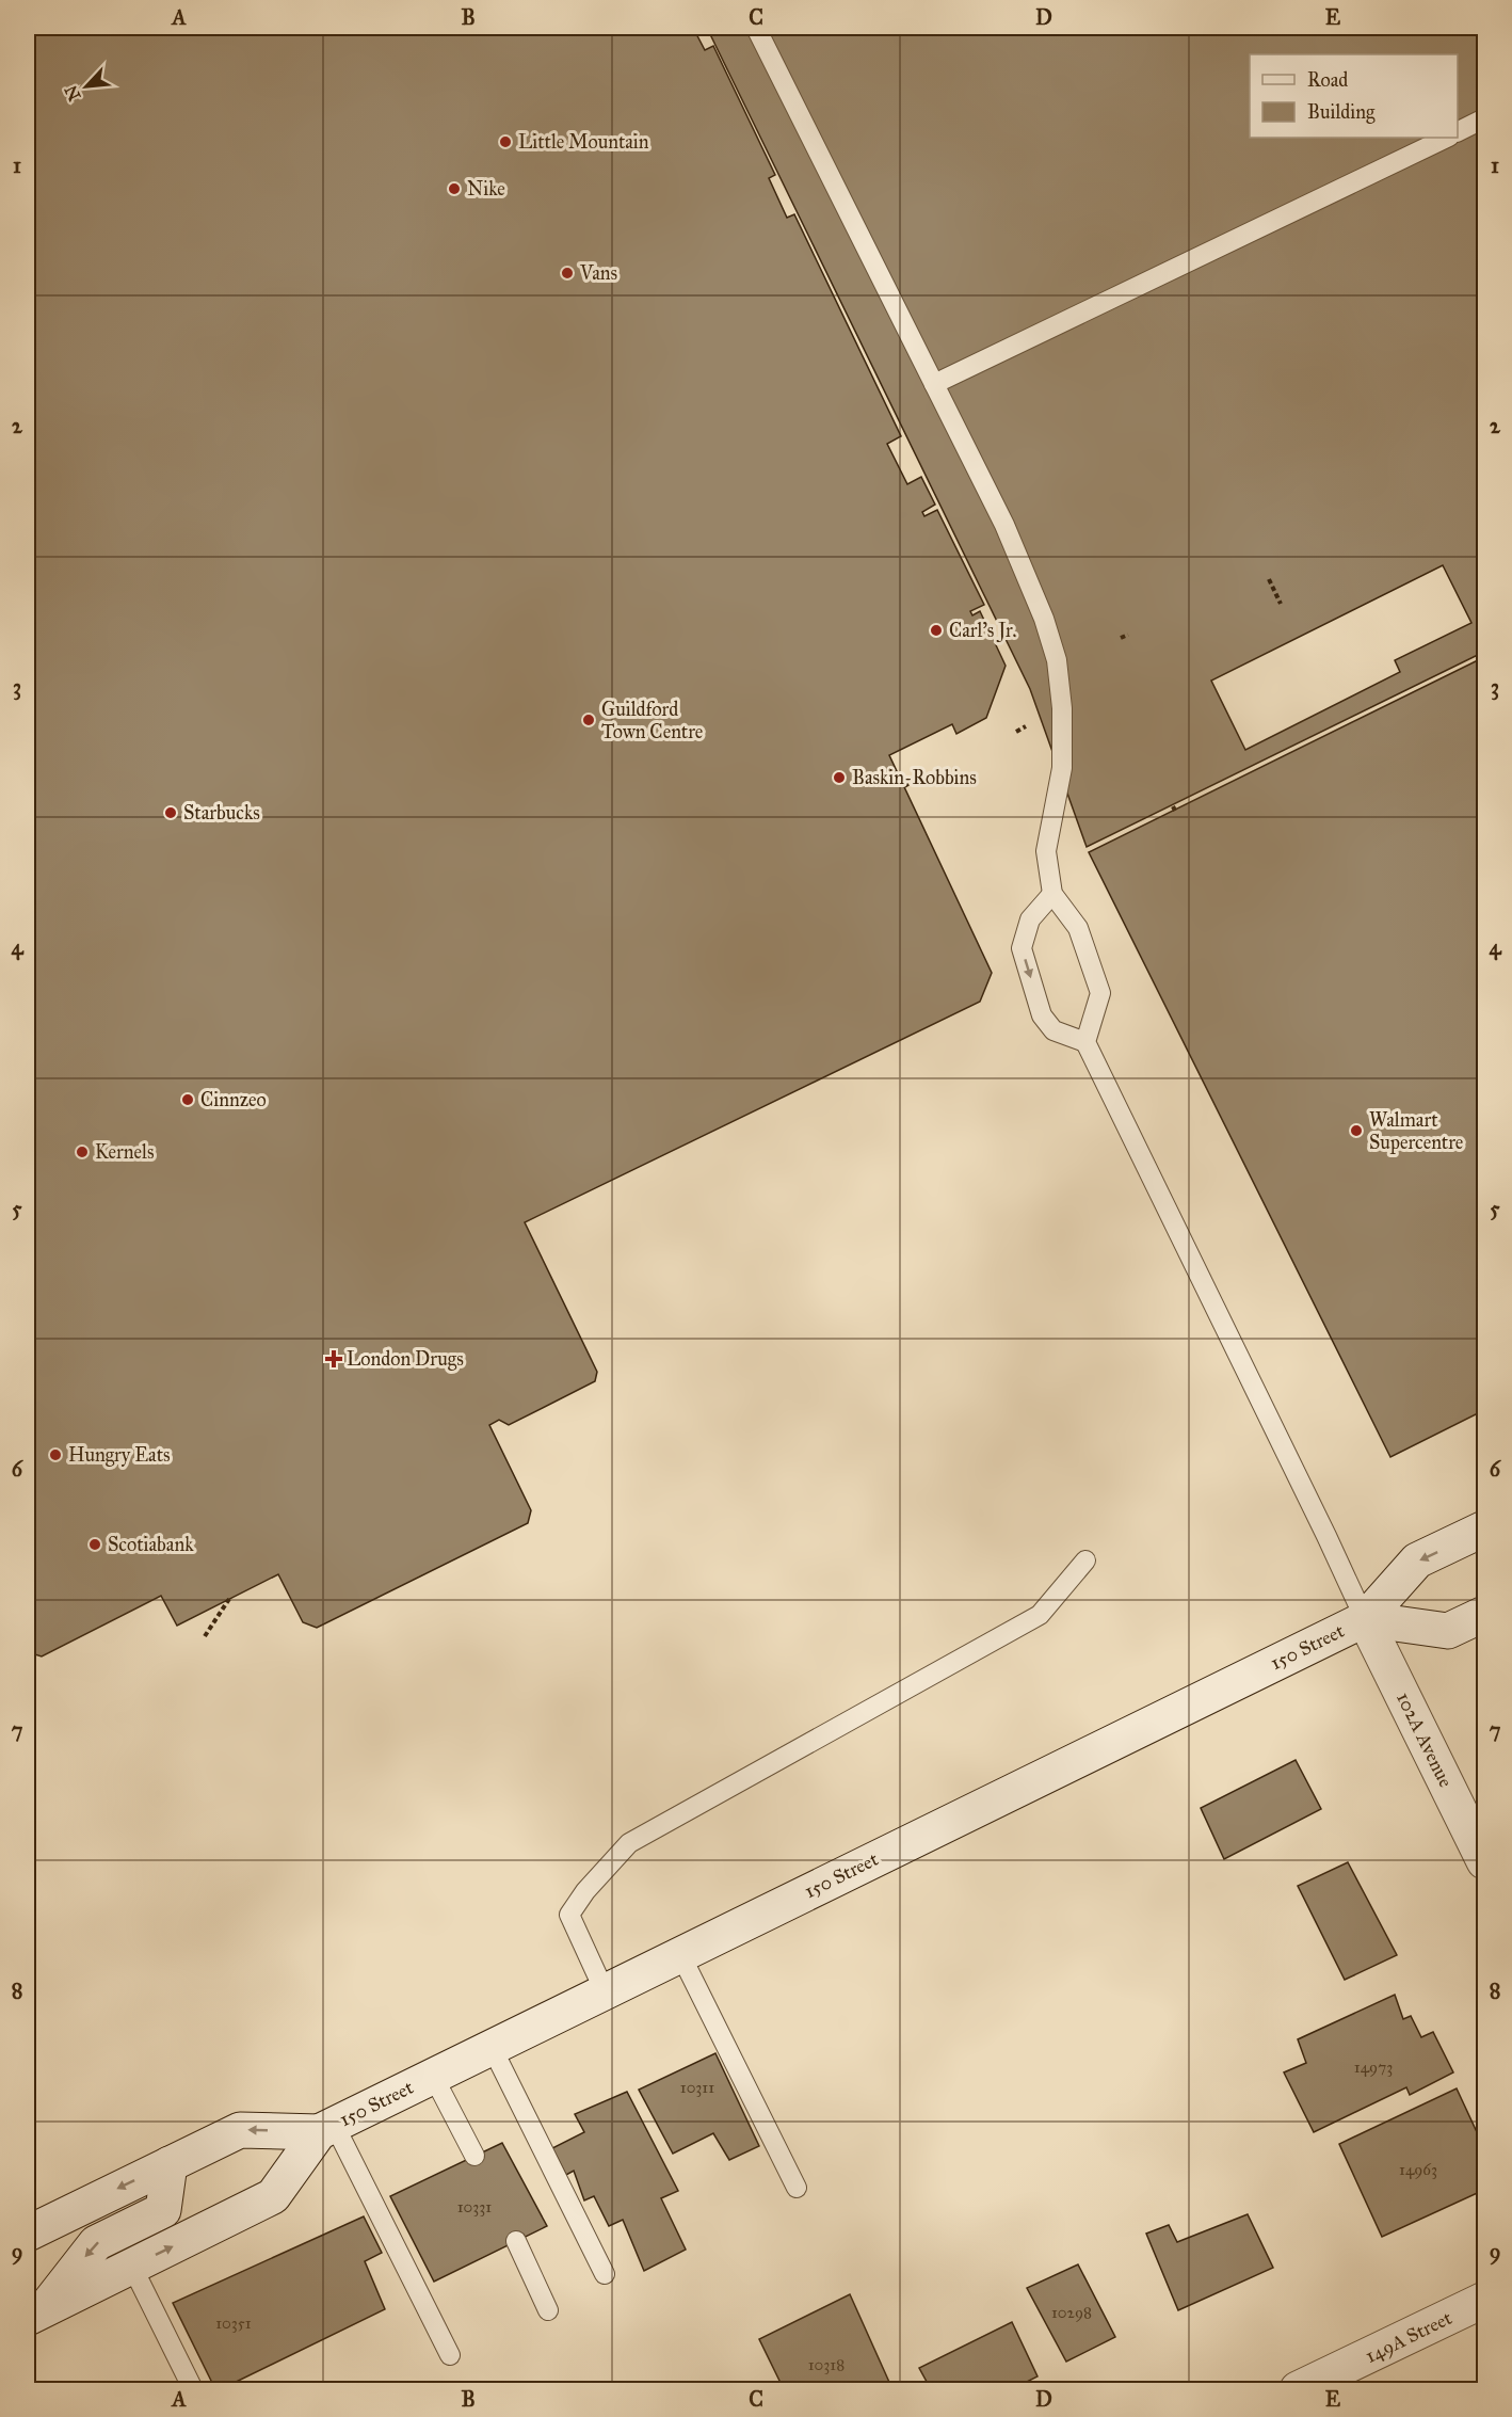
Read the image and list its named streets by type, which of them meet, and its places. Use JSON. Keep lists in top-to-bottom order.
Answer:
{
  "streets": {
    "main road": ["150 Street", "102A Avenue", "149A Street"]
  },
  "crossings": [
    ["150 Street", "102A Avenue"]
  ],
  "places": {
    "other": [
      "Little Mountain",
      "Nike",
      "Vans",
      "Carl's Jr.",
      "Guildford Town Centre",
      "Baskin-Robbins",
      "Starbucks",
      "Cinnzeo",
      "Walmart Supercentre",
      "Kernels",
      "Hungry Eats",
      "Scotiabank"
    ],
    "health": ["London Drugs"]
  },
  "house_numbers": [
    "14973",
    "10311",
    "14963",
    "10331",
    "10298",
    "10351",
    "10318"
  ],
  "legend": ["Road", "Building"],
  "north": "bottom left",
  "grid": {
    "columns": [
      "A",
      "B",
      "C",
      "D",
      "E"
    ],
    "rows": [
      "1",
      "2",
      "3",
      "4",
      "5",
      "6",
      "7",
      "8",
      "9"
    ]
  }
}
